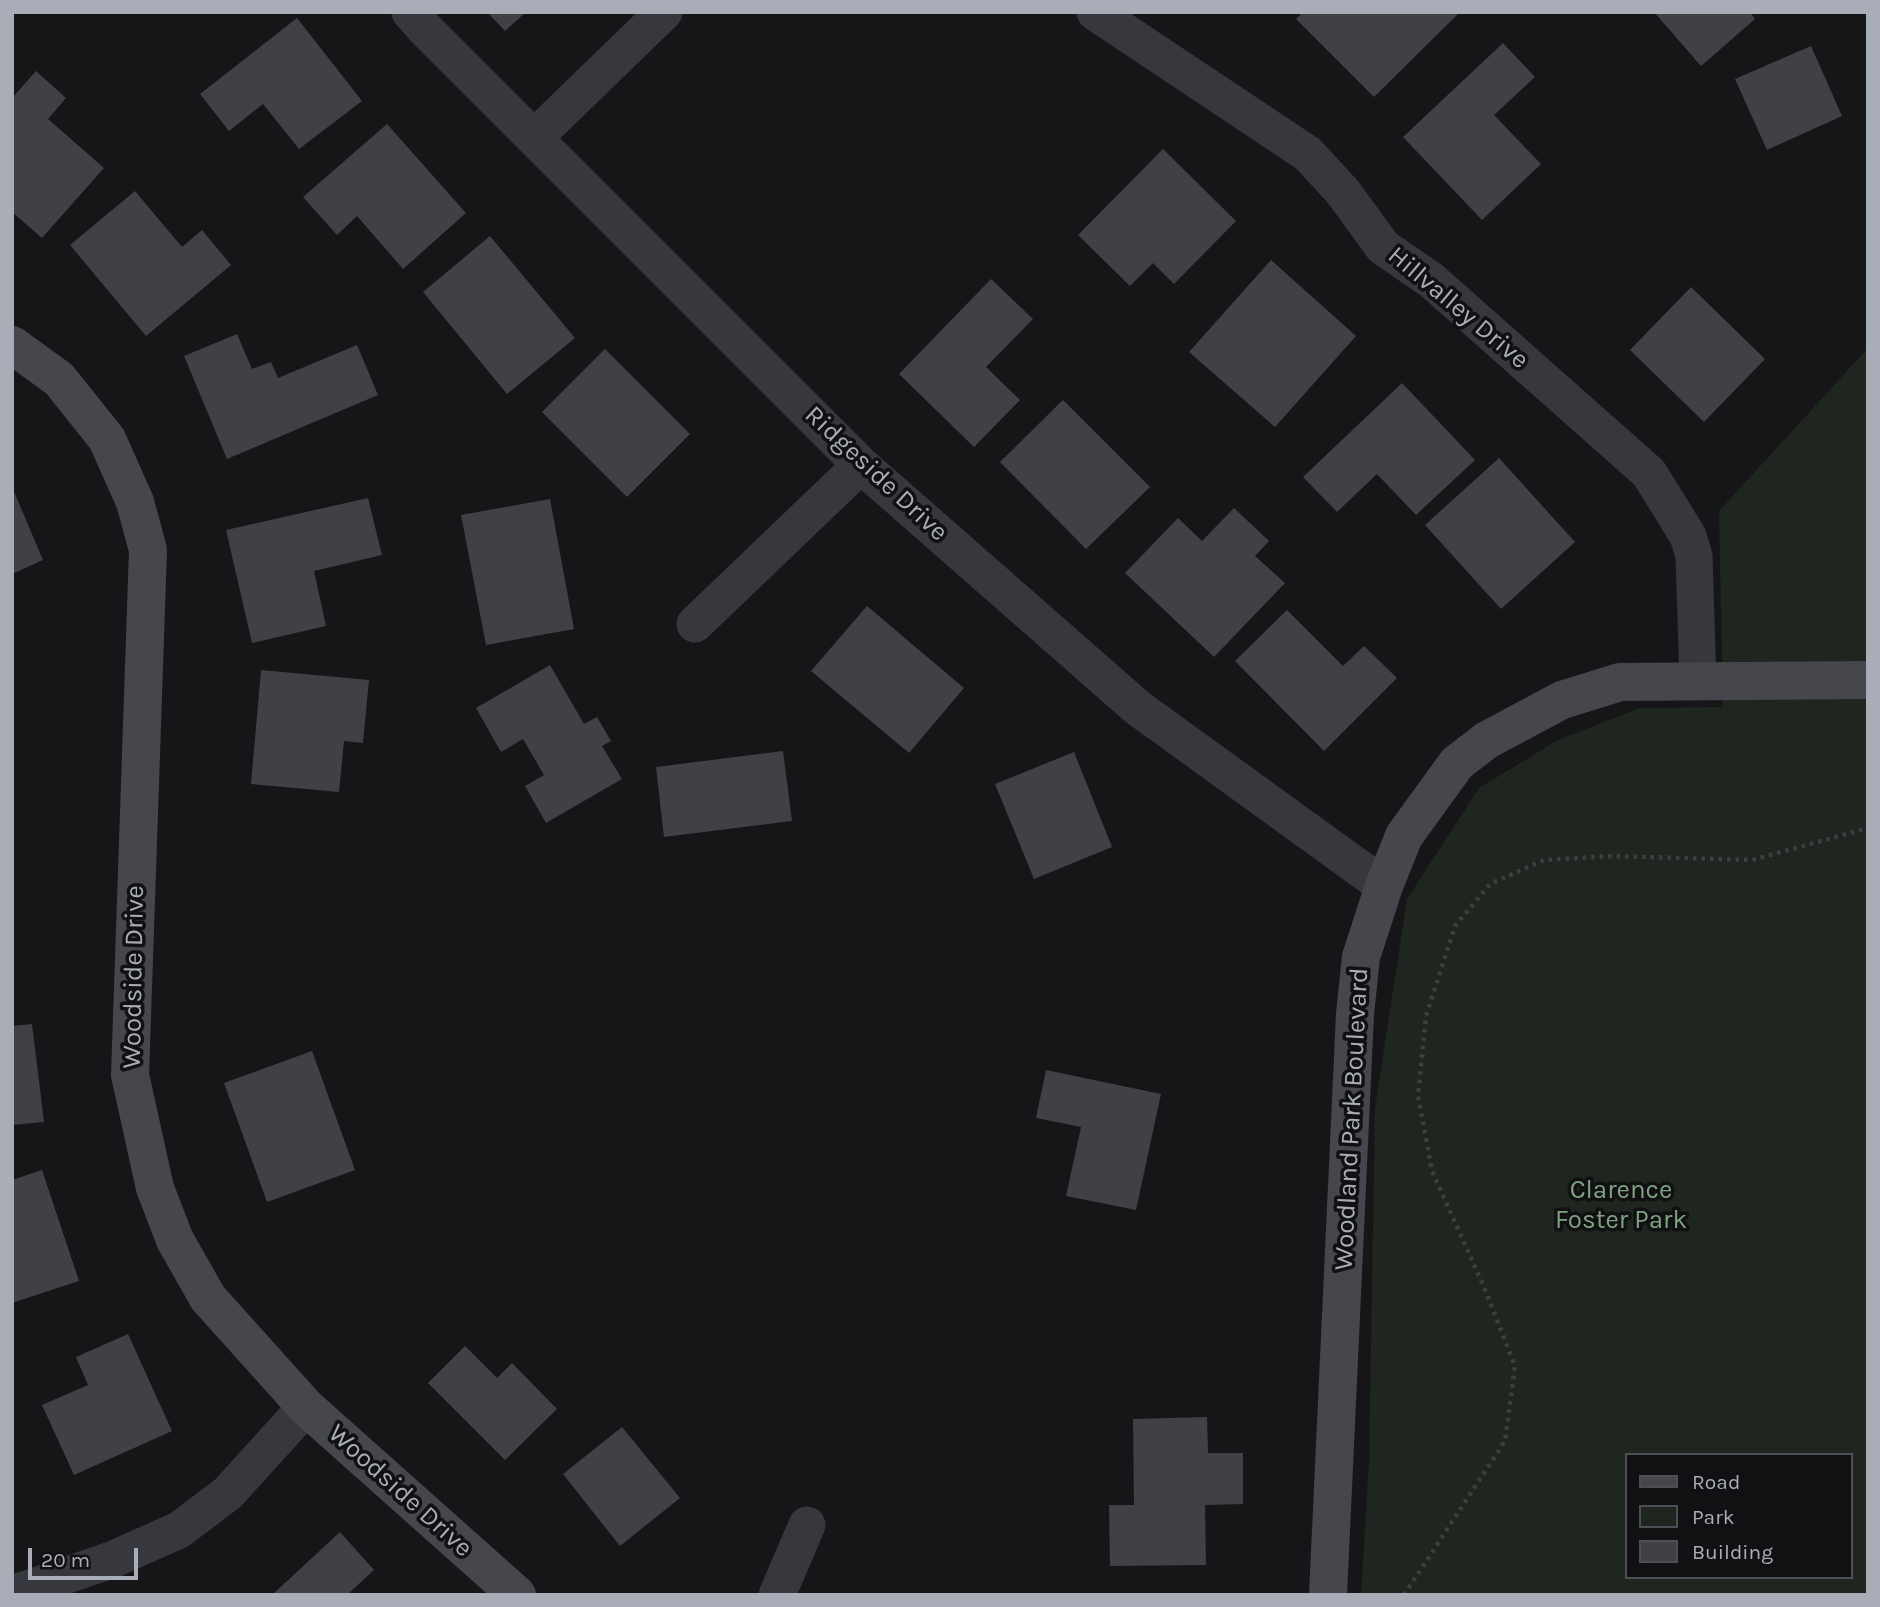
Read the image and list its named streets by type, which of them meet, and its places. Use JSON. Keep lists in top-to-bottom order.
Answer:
{
  "streets": {
    "street": [
      "Hillvalley Drive",
      "Ridgeside Drive",
      "Woodside Drive",
      "Woodland Park Boulevard"
    ]
  },
  "crossings": [
    ["Hillvalley Drive", "Woodland Park Boulevard"],
    ["Ridgeside Drive", "Woodland Park Boulevard"]
  ],
  "parks": ["Clarence Foster Park"],
  "legend": ["Road", "Park", "Building"],
  "scale_bar": "20 m"
}
